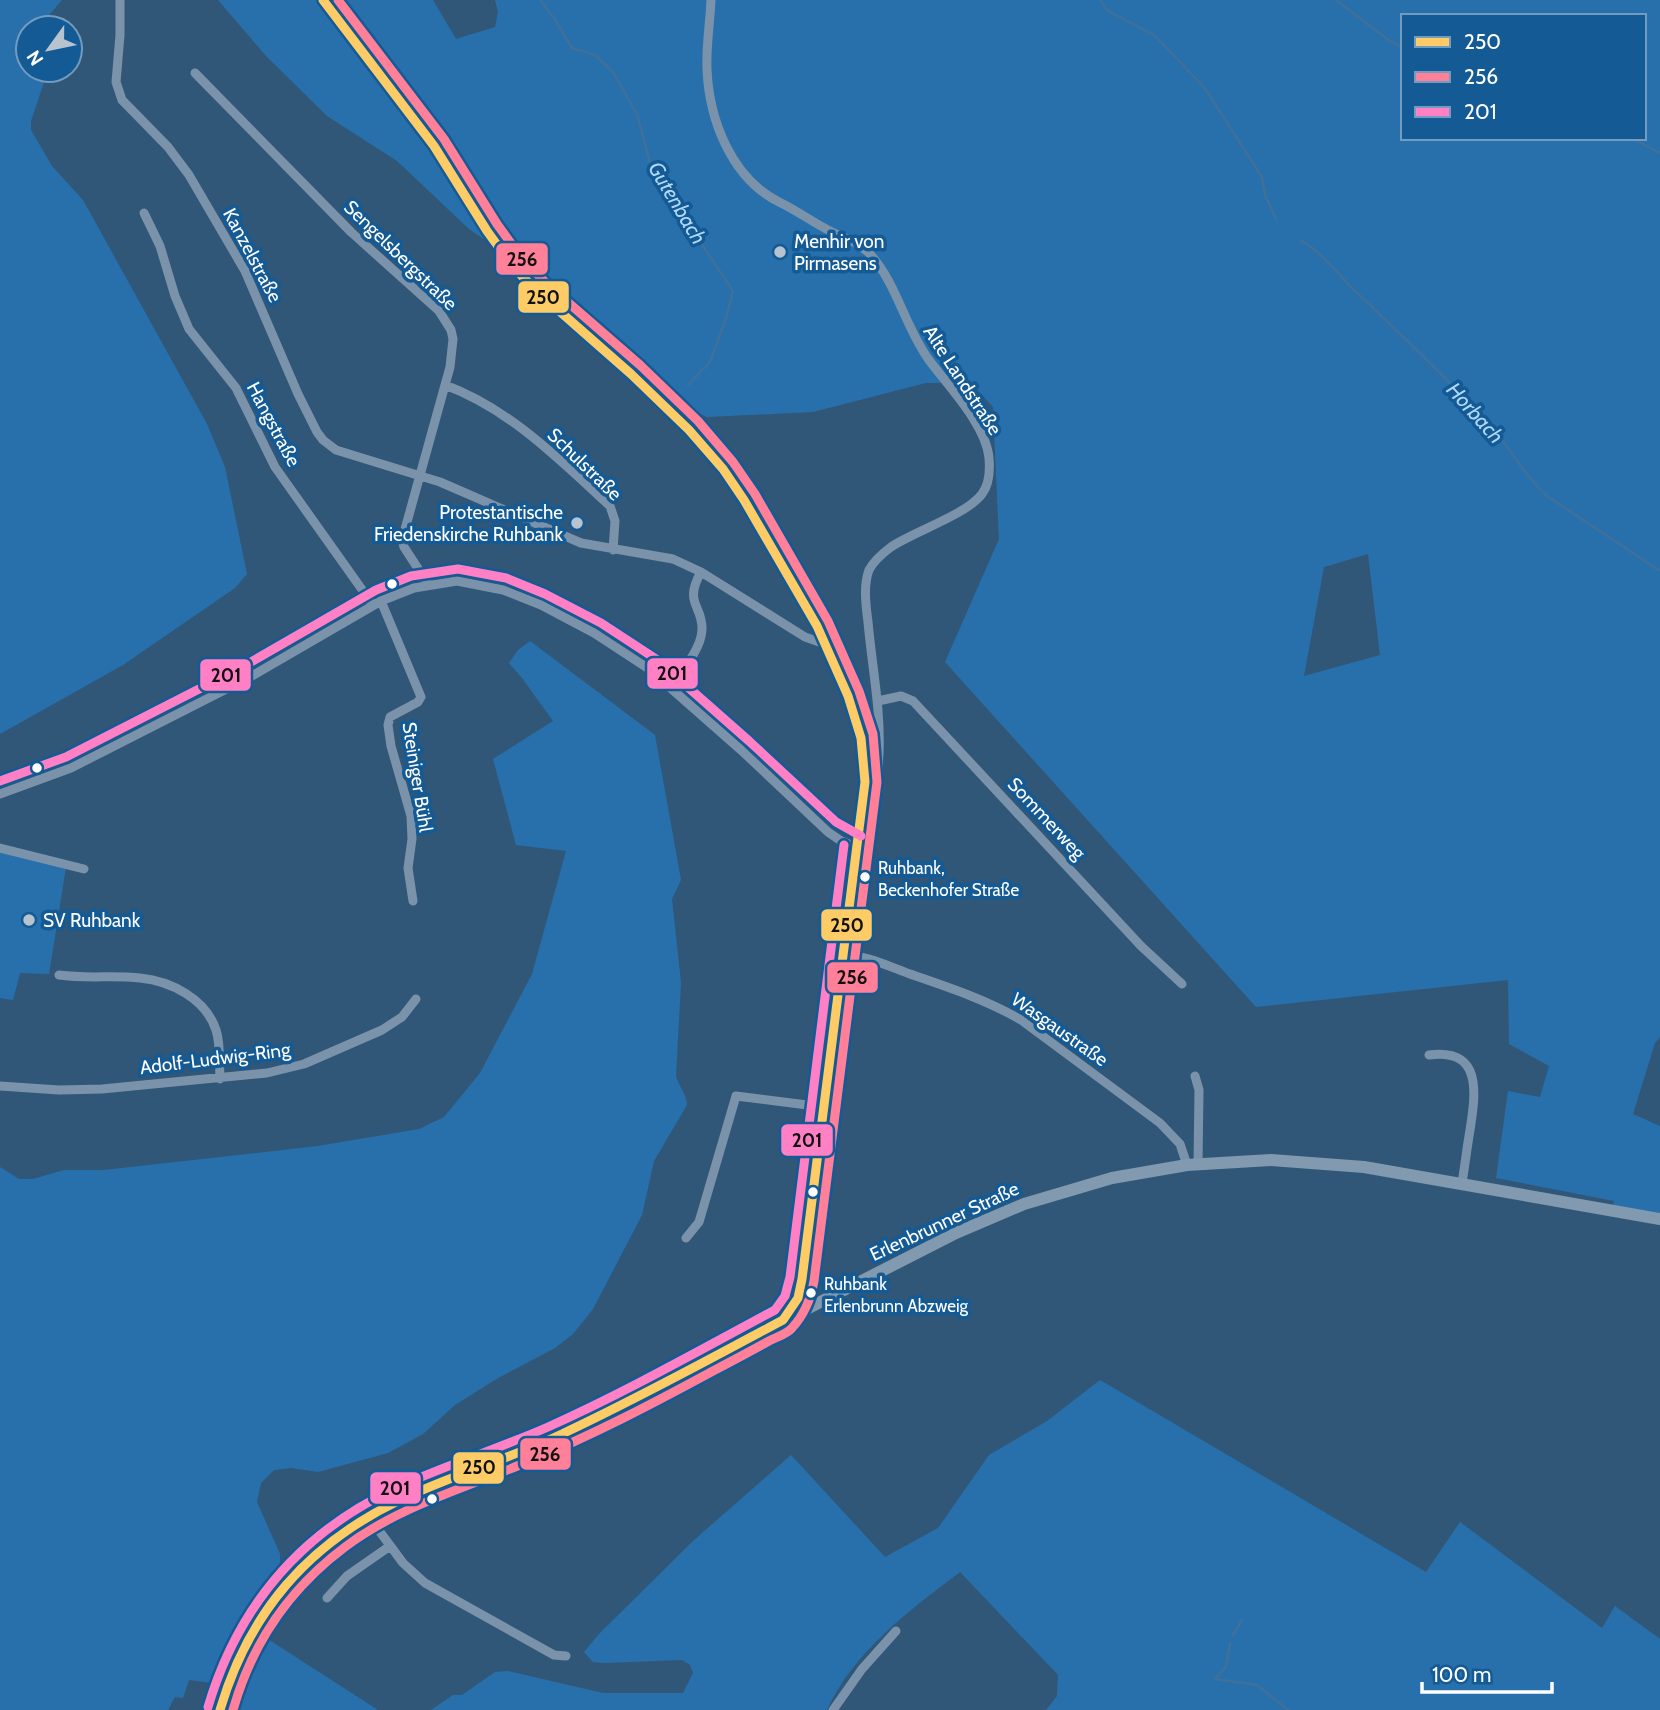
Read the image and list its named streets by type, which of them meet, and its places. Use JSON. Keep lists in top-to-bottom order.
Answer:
{
  "streets": {
    "main road": ["Erlenbrunner Straße"],
    "street": [
      "Kanzelstraße",
      "Sengelsbergstraße",
      "Alte Landstraße",
      "Hangstraße",
      "Schulstraße",
      "Steiniger Bühl",
      "Sommerweg",
      "Wasgaustraße",
      "Adolf-Ludwig-Ring"
    ]
  },
  "crossings": [
    ["Kanzelstraße", "Sengelsbergstraße"],
    ["Kanzelstraße", "Schulstraße"],
    ["Sengelsbergstraße", "Schulstraße"],
    ["Alte Landstraße", "Sommerweg"],
    ["Hangstraße", "Steiniger Bühl"],
    ["Wasgaustraße", "Erlenbrunner Straße"]
  ],
  "water": ["Gutenbach", "Horbach"],
  "places": [
    "Menhir von Pirmasens",
    "Protestantische Friedenskirche Ruhbank",
    "Ruhbank, Beckenhofer Straße",
    "SV Ruhbank",
    "Ruhbank Erlenbrunn Abzweig"
  ],
  "lines": ["transit line 250", "transit line 256", "transit line 201"],
  "legend": ["250", "256", "201"],
  "scale_bar": "100 m",
  "north": "bottom left"
}
